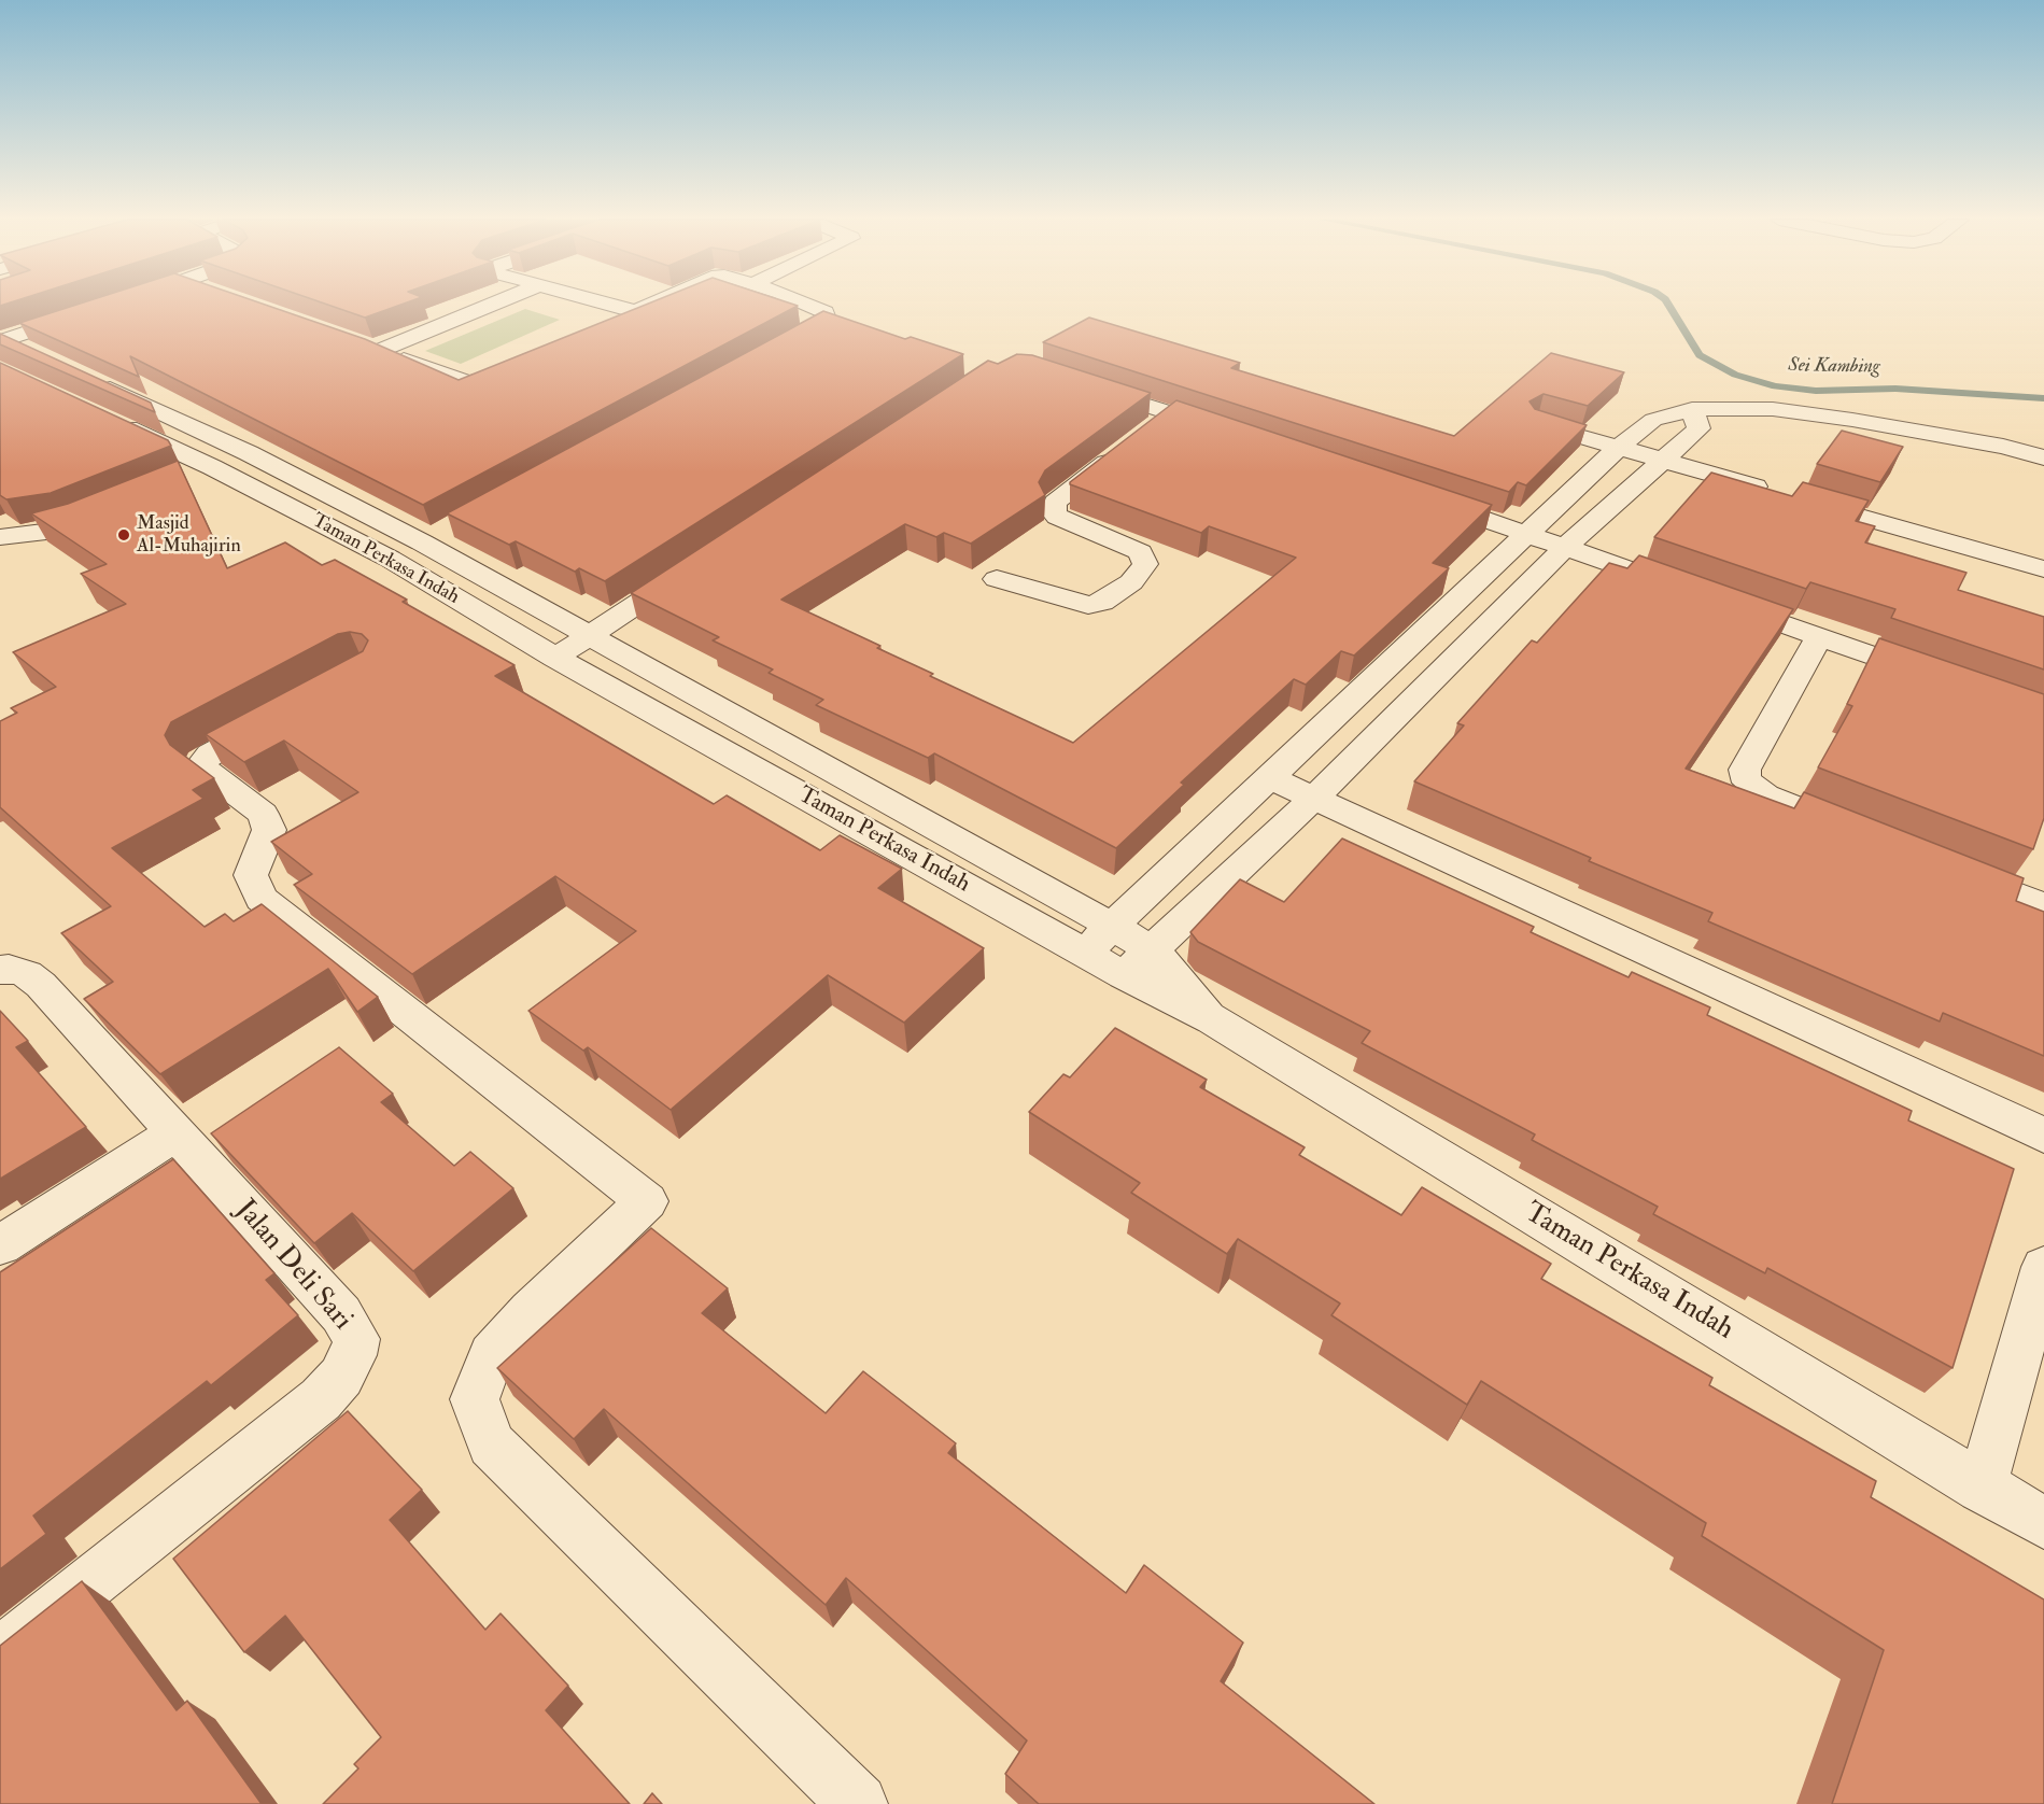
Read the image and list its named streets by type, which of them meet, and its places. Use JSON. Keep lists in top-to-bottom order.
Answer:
{
  "streets": {
    "street": ["Taman Perkasa Indah", "Jalan Deli Sari"]
  },
  "water": ["Sei Kambing"],
  "places": ["Masjid Al-Muhajirin"]
}
